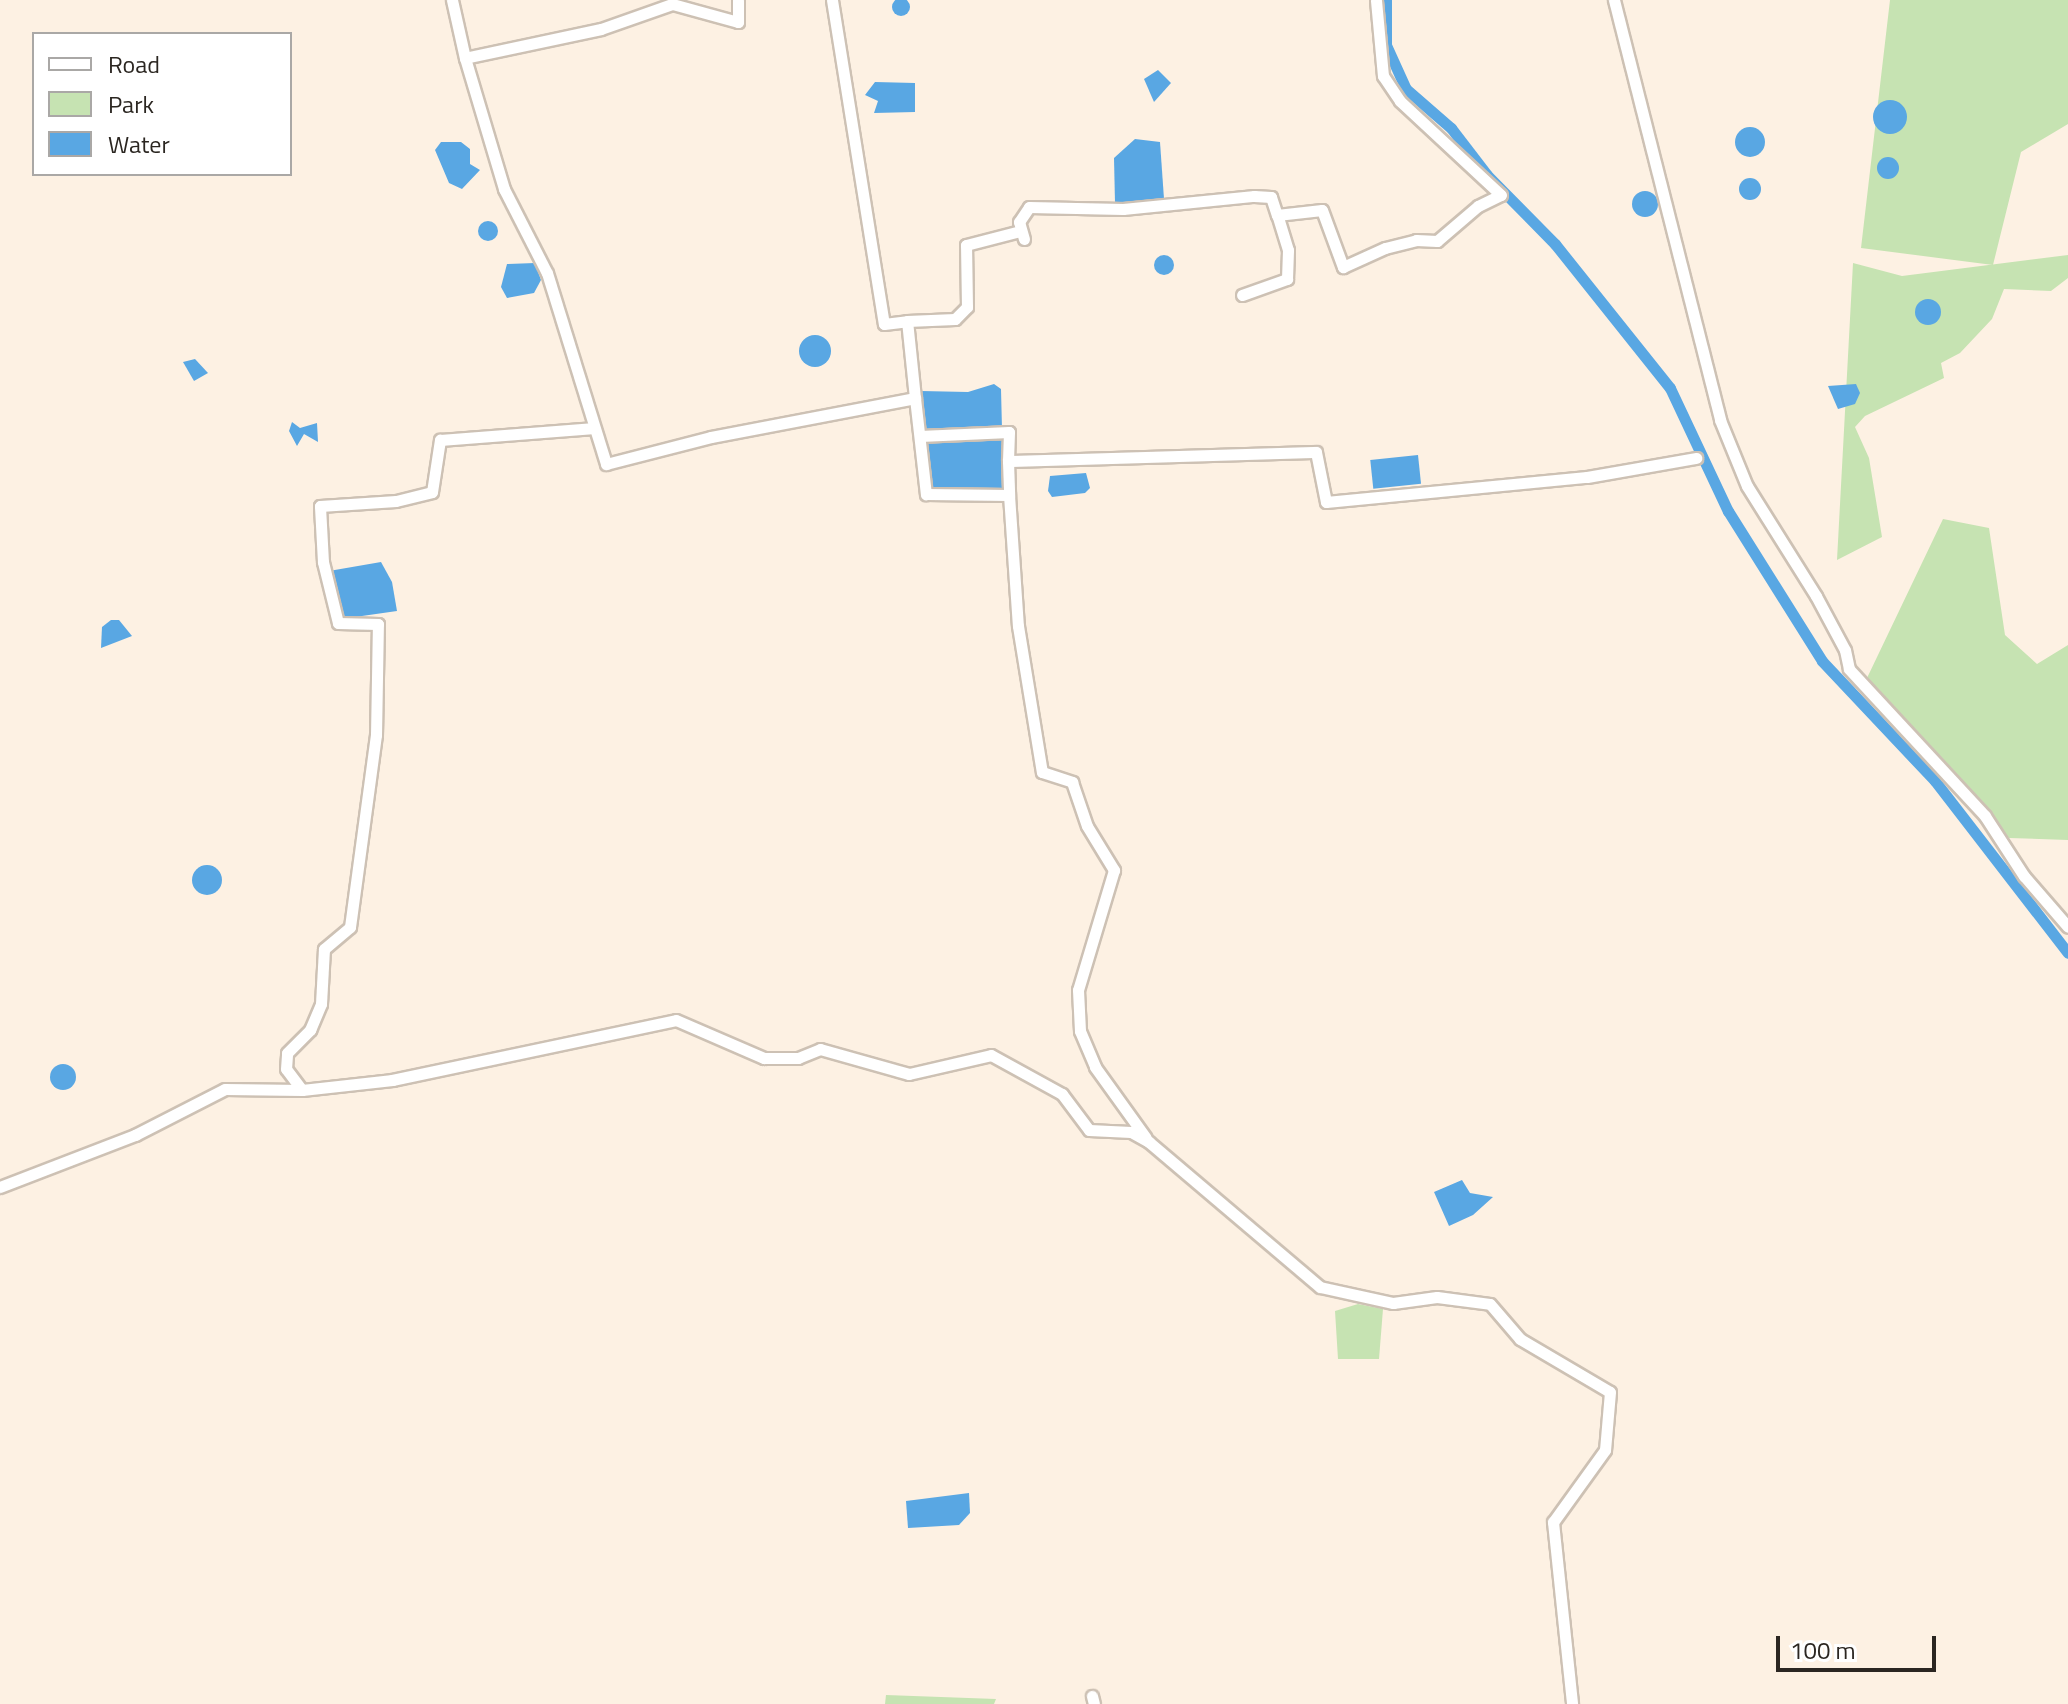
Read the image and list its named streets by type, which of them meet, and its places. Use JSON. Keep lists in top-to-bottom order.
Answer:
{
  "legend": ["Road", "Park", "Water"],
  "scale_bar": "100 m"
}
